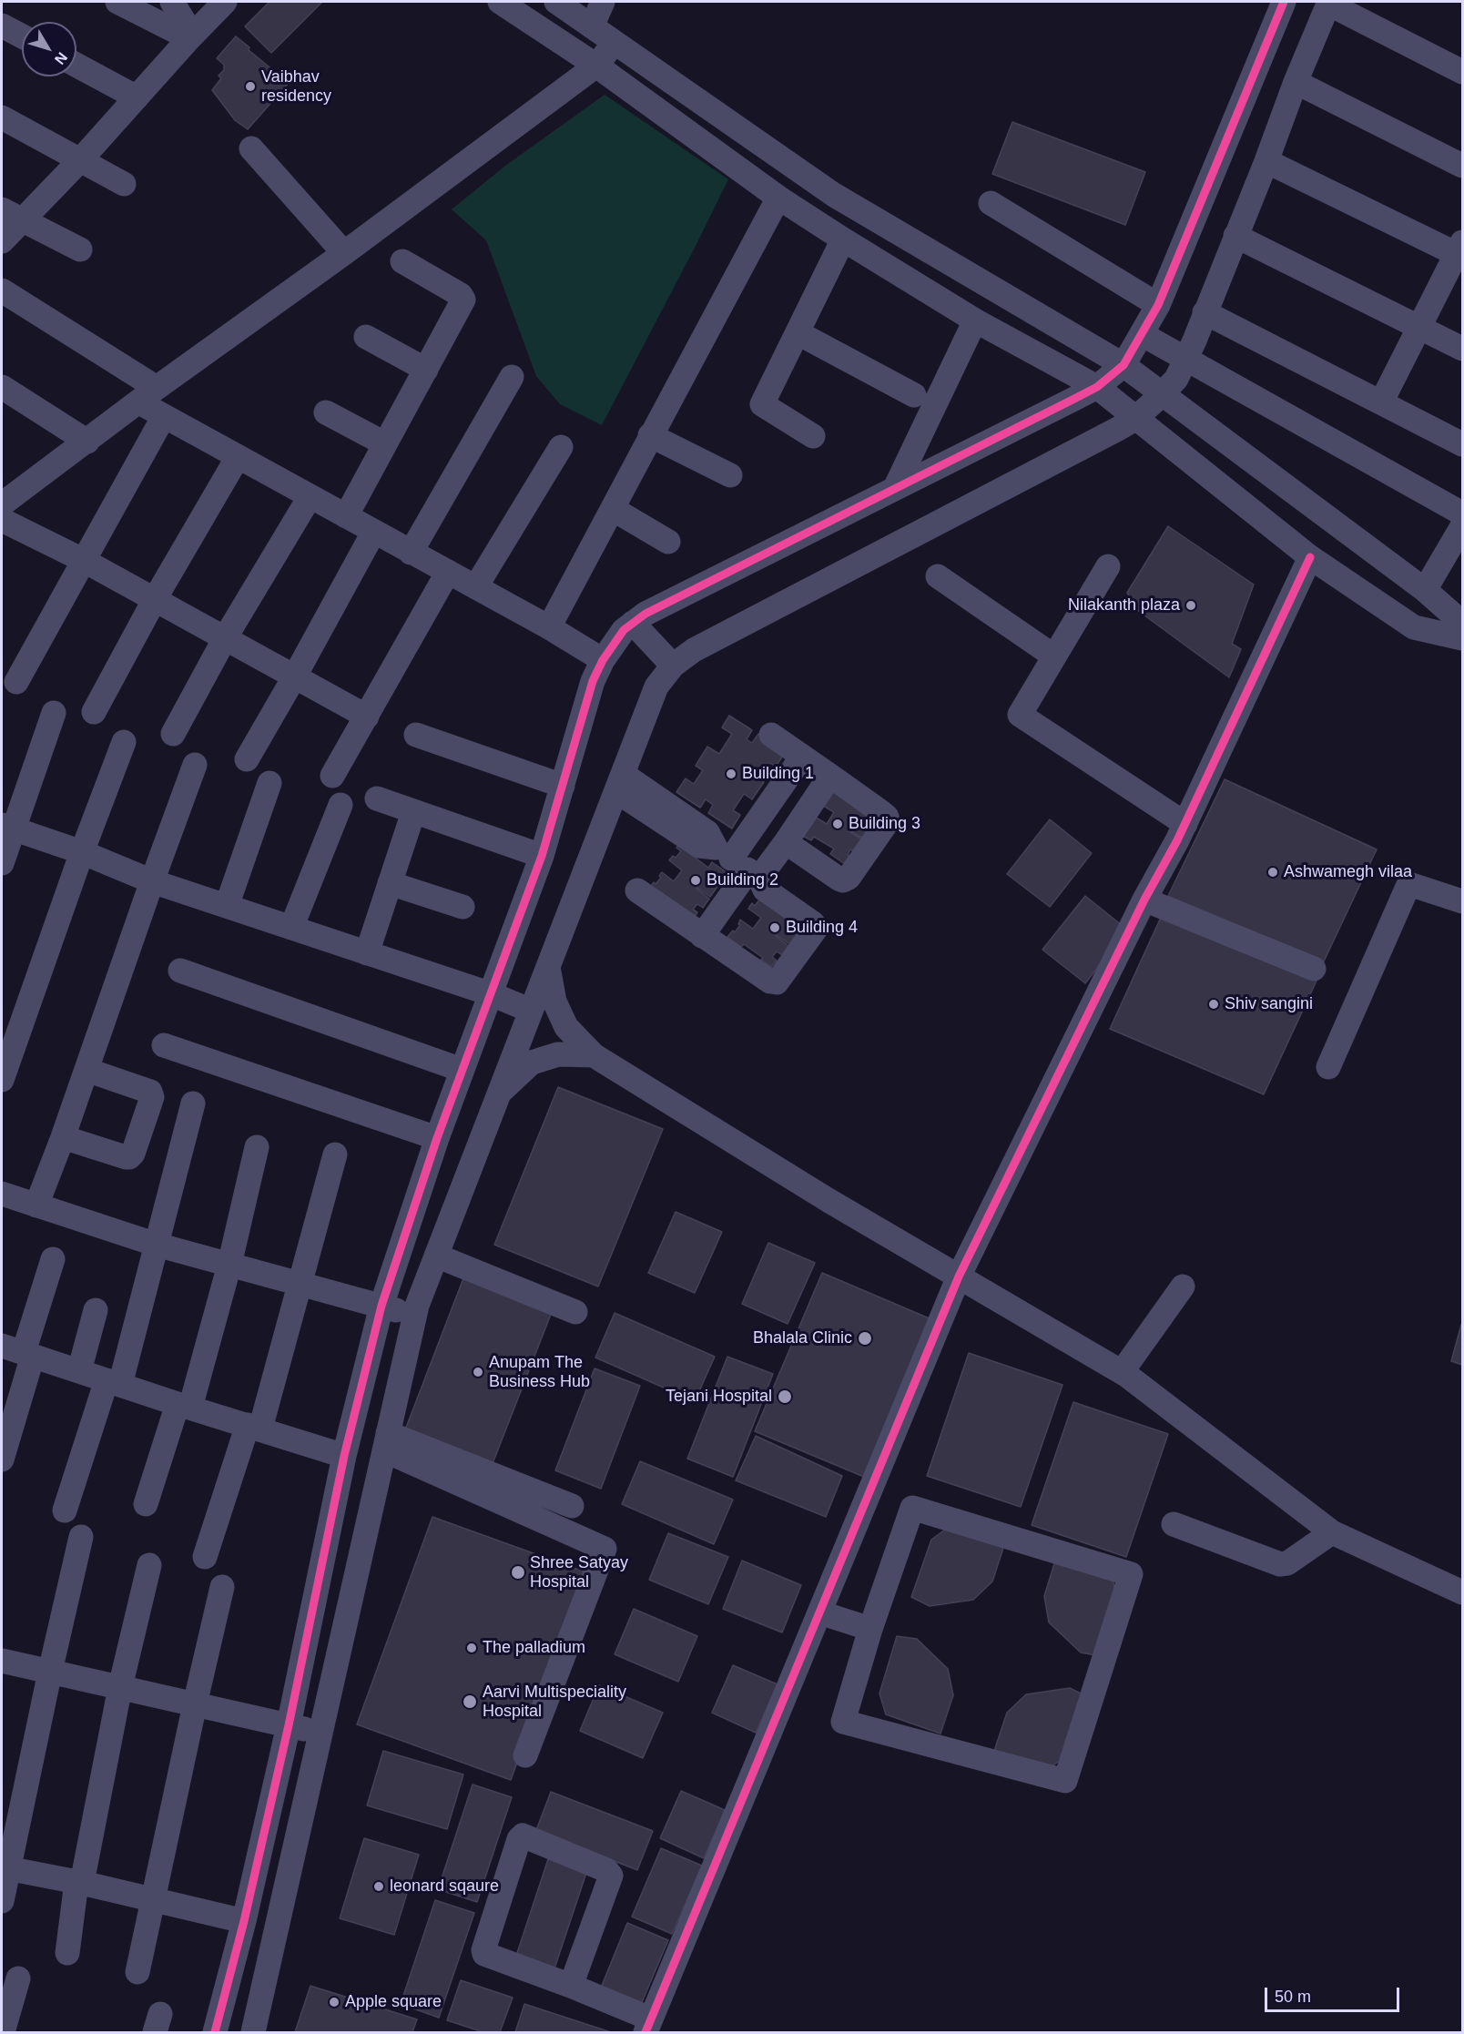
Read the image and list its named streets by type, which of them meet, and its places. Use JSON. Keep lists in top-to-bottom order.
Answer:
{
  "places": [
    "Vaibhav residency",
    "Nilakanth plaza",
    "Building 1",
    "Building 3",
    "Ashwamegh vilaa",
    "Building 2",
    "Building 4",
    "Shiv sangini",
    "Bhalala Clinic",
    "Anupam The Business Hub",
    "Tejani Hospital",
    "Shree Satyay Hospital",
    "The palladium",
    "Aarvi Multispeciality Hospital",
    "leonard sqaure",
    "Apple square"
  ],
  "scale_bar": "50 m",
  "north": "bottom right"
}
